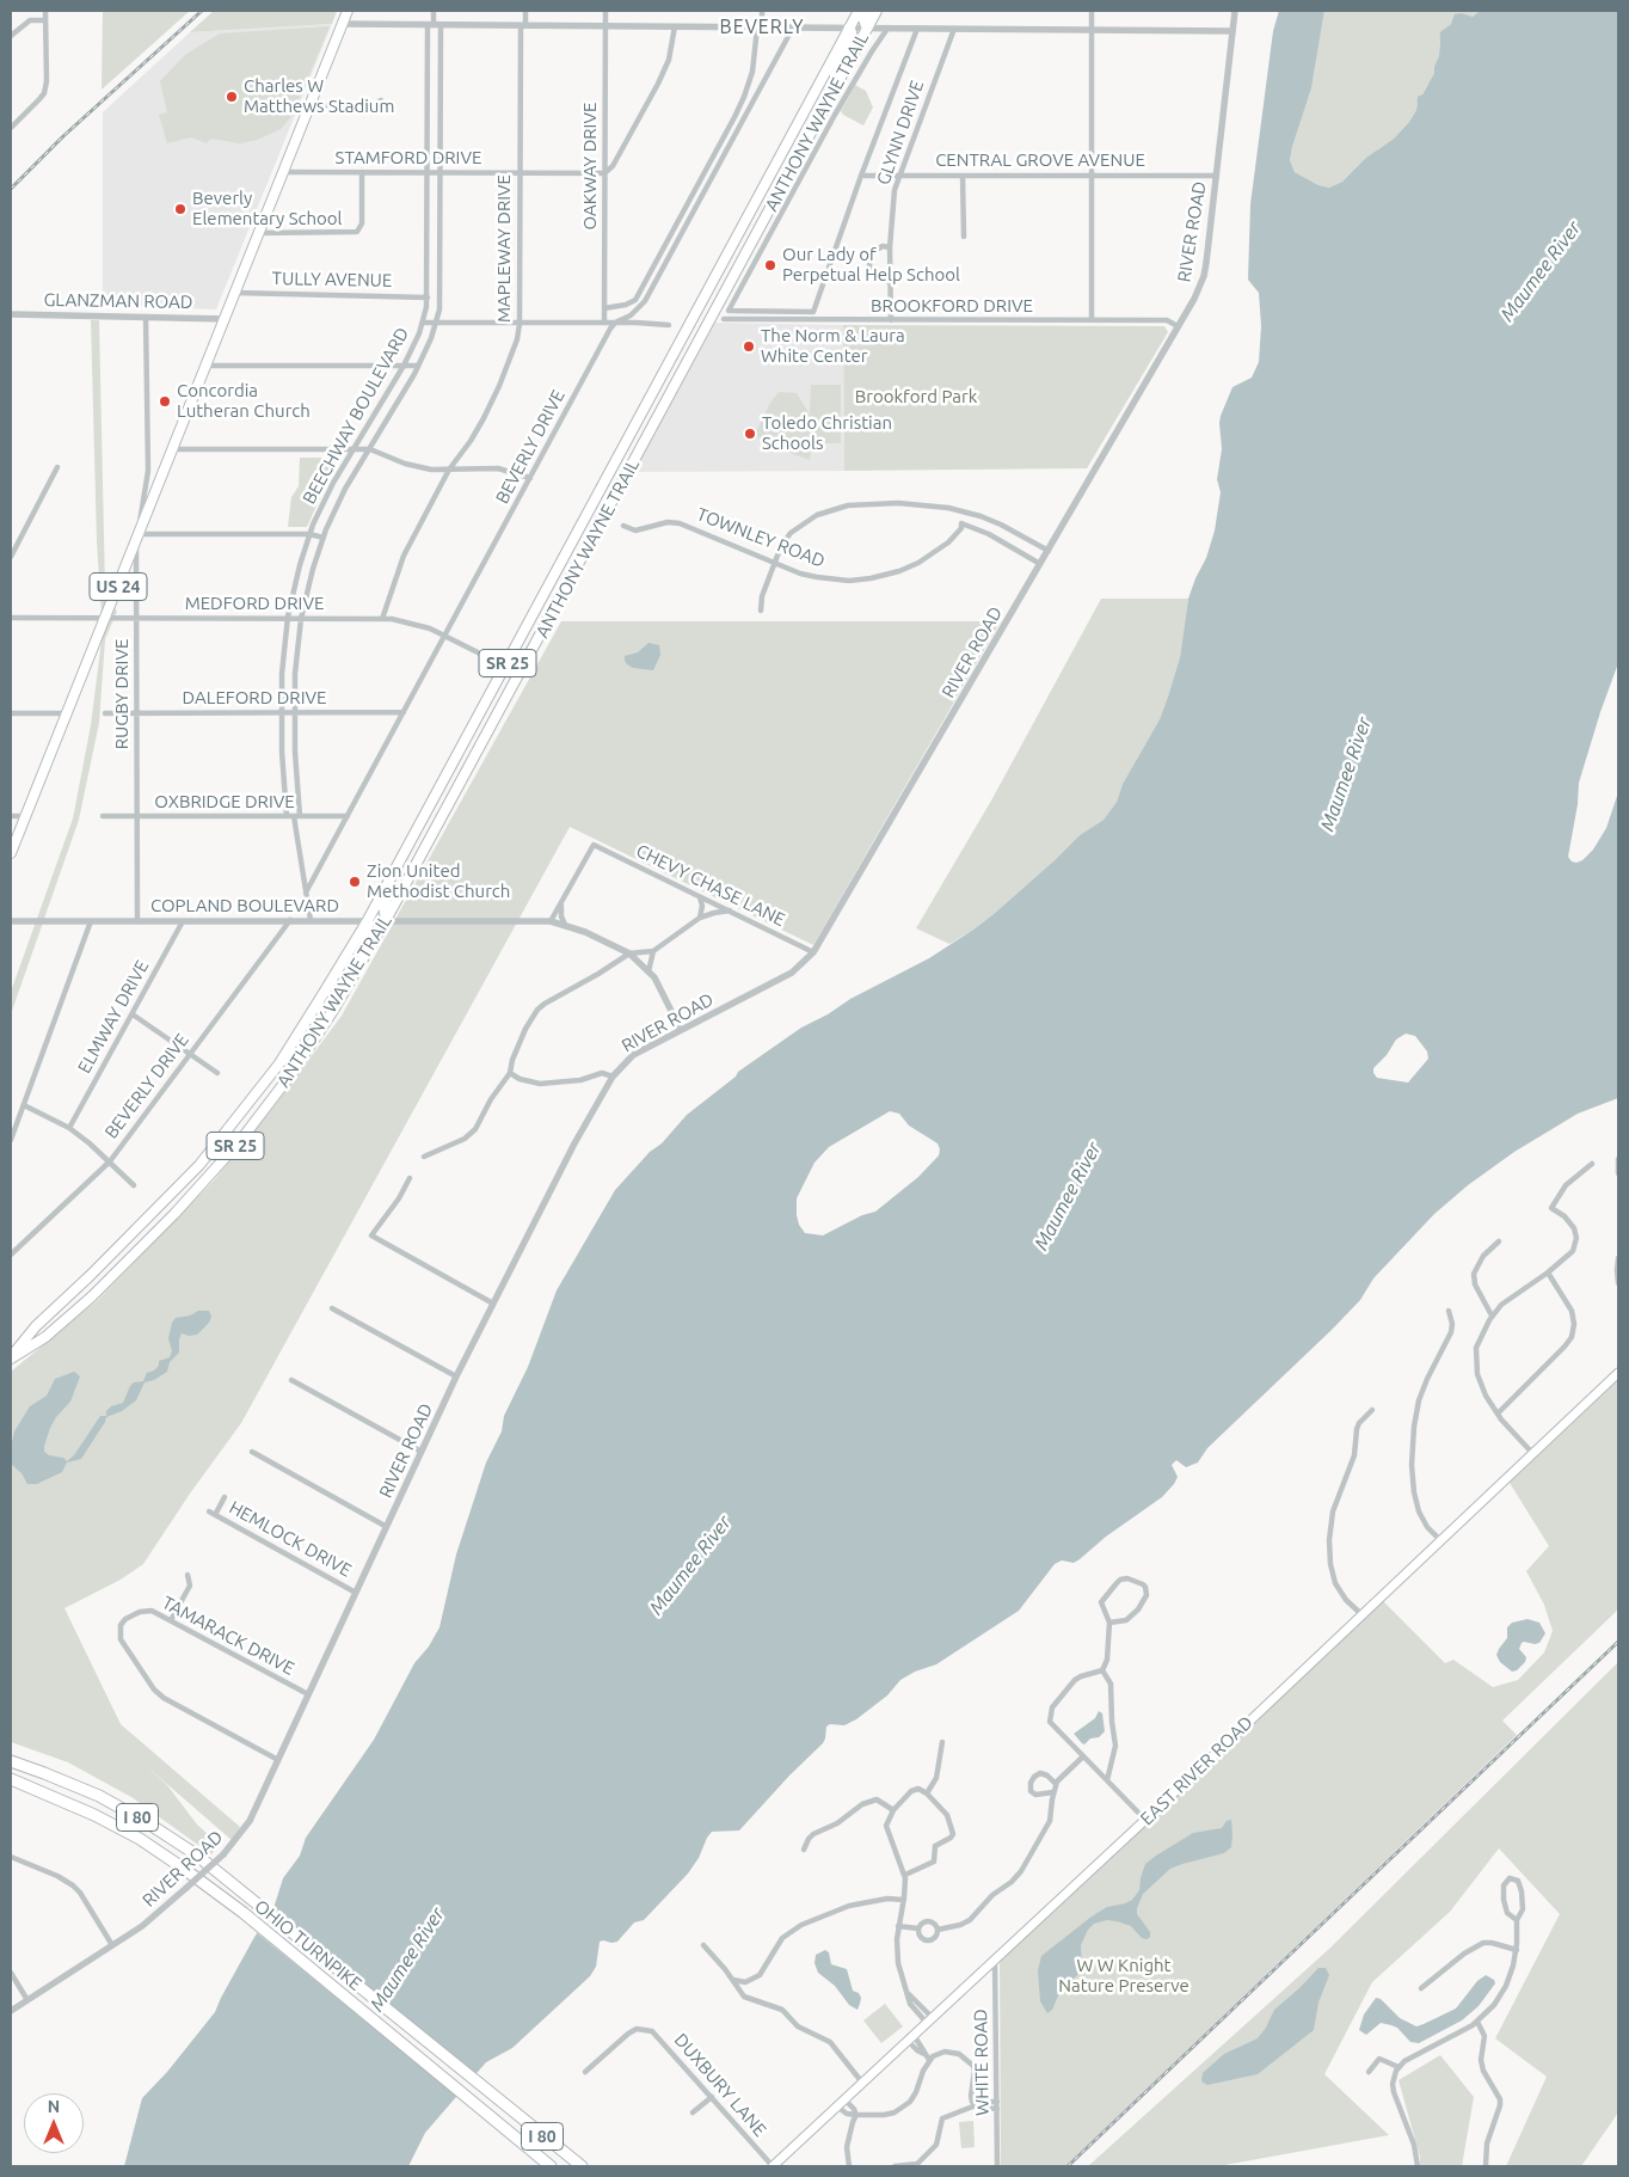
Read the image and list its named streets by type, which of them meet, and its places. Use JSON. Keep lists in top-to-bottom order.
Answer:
{
  "streets": {
    "highway": ["I 80", "OHIO TURNPIKE"],
    "main road": [
      "ANTHONY WAYNE TRAIL",
      "US 24",
      "SR 25",
      "EAST RIVER ROAD"
    ],
    "street": [
      "GLYNN DRIVE",
      "STAMFORD DRIVE",
      "CENTRAL GROVE AVENUE",
      "OAKWAY DRIVE",
      "RIVER ROAD",
      "MAPLEWAY DRIVE",
      "TULLY AVENUE",
      "GLANZMAN ROAD",
      "BROOKFORD DRIVE",
      "BEECHWAY BOULEVARD",
      "BEVERLY DRIVE",
      "TOWNLEY ROAD",
      "MEDFORD DRIVE",
      "RUGBY DRIVE",
      "DALEFORD DRIVE",
      "OXBRIDGE DRIVE",
      "CHEVY CHASE LANE",
      "COPLAND BOULEVARD",
      "ELMWAY DRIVE",
      "HEMLOCK DRIVE",
      "TAMARACK DRIVE",
      "WHITE ROAD",
      "DUXBURY LANE"
    ]
  },
  "crossings": [
    ["ANTHONY WAYNE TRAIL", "COPLAND BOULEVARD"],
    ["GLYNN DRIVE", "CENTRAL GROVE AVENUE"],
    ["GLYNN DRIVE", "BROOKFORD DRIVE"],
    ["STAMFORD DRIVE", "OAKWAY DRIVE"],
    ["STAMFORD DRIVE", "MAPLEWAY DRIVE"],
    ["STAMFORD DRIVE", "BEECHWAY BOULEVARD"],
    ["STAMFORD DRIVE", "US 24"],
    ["CENTRAL GROVE AVENUE", "RIVER ROAD"],
    ["RIVER ROAD", "BROOKFORD DRIVE"],
    ["RIVER ROAD", "CHEVY CHASE LANE"],
    ["RIVER ROAD", "COPLAND BOULEVARD"],
    ["RIVER ROAD", "HEMLOCK DRIVE"],
    ["RIVER ROAD", "TAMARACK DRIVE"],
    ["MAPLEWAY DRIVE", "MEDFORD DRIVE"],
    ["TULLY AVENUE", "BEECHWAY BOULEVARD"],
    ["TULLY AVENUE", "US 24"],
    ["GLANZMAN ROAD", "US 24"],
    ["GLANZMAN ROAD", "RUGBY DRIVE"],
    ["BEECHWAY BOULEVARD", "BEVERLY DRIVE"],
    ["BEECHWAY BOULEVARD", "MEDFORD DRIVE"],
    ["BEECHWAY BOULEVARD", "DALEFORD DRIVE"],
    ["BEECHWAY BOULEVARD", "OXBRIDGE DRIVE"],
    ["BEECHWAY BOULEVARD", "COPLAND BOULEVARD"],
    ["BEVERLY DRIVE", "MEDFORD DRIVE"],
    ["BEVERLY DRIVE", "DALEFORD DRIVE"],
    ["BEVERLY DRIVE", "OXBRIDGE DRIVE"],
    ["BEVERLY DRIVE", "COPLAND BOULEVARD"],
    ["US 24", "MEDFORD DRIVE"],
    ["US 24", "RUGBY DRIVE"],
    ["MEDFORD DRIVE", "RUGBY DRIVE"],
    ["RUGBY DRIVE", "DALEFORD DRIVE"],
    ["RUGBY DRIVE", "OXBRIDGE DRIVE"],
    ["RUGBY DRIVE", "COPLAND BOULEVARD"],
    ["COPLAND BOULEVARD", "ELMWAY DRIVE"],
    ["EAST RIVER ROAD", "WHITE ROAD"],
    ["EAST RIVER ROAD", "DUXBURY LANE"]
  ],
  "districts": ["BEVERLY"],
  "water": ["Maumee River"],
  "parks": ["Brookford Park", "W W Knight Nature Preserve"],
  "places": [
    "Charles W Matthews Stadium",
    "Beverly Elementary School",
    "Our Lady of Perpetual Help School",
    "The Norm & Laura White Center",
    "Concordia Lutheran Church",
    "Toledo Christian Schools",
    "Zion United Methodist Church"
  ],
  "north": "top"
}
